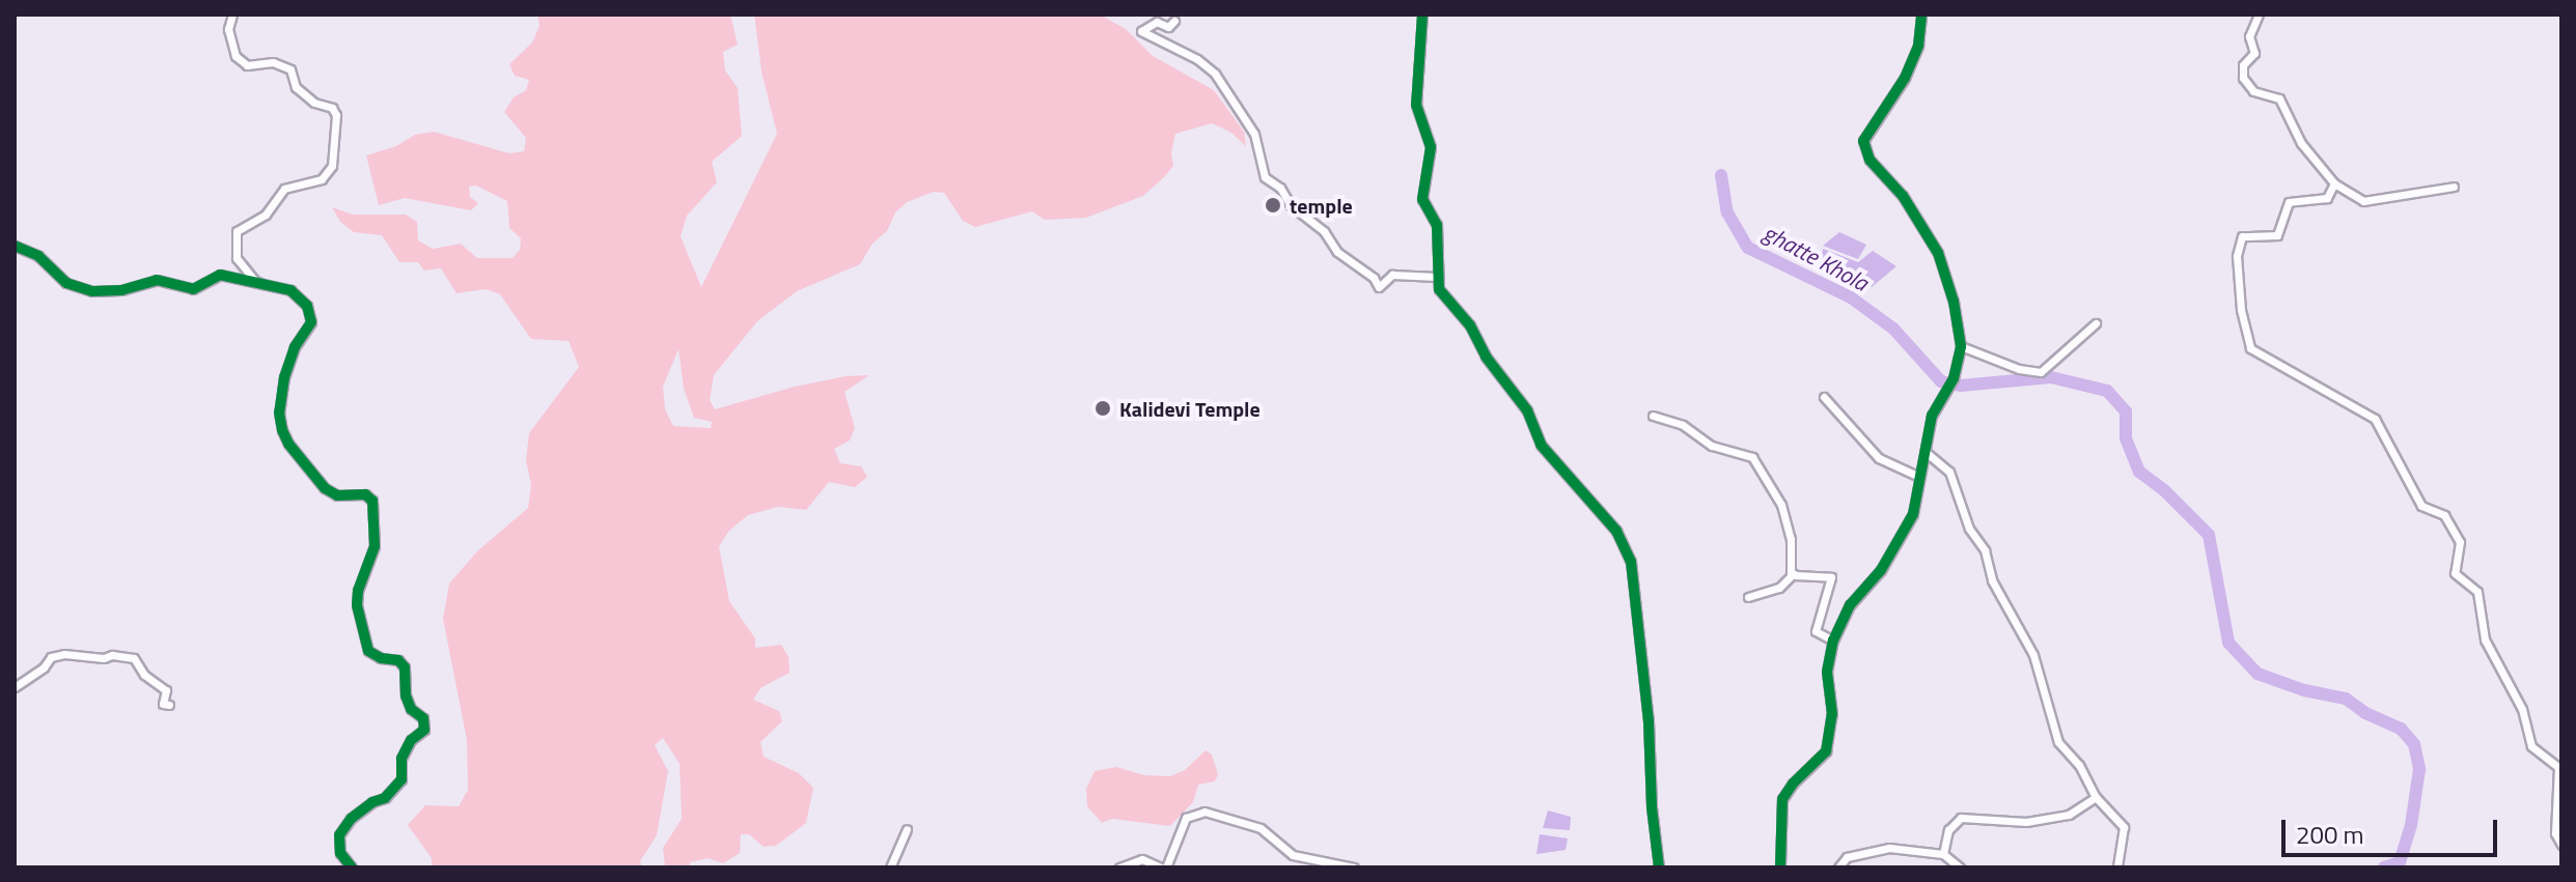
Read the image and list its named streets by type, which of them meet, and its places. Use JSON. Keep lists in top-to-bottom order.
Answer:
{
  "water": ["ghatte Khola"],
  "places": ["temple", "Kalidevi Temple"],
  "scale_bar": "200 m"
}
